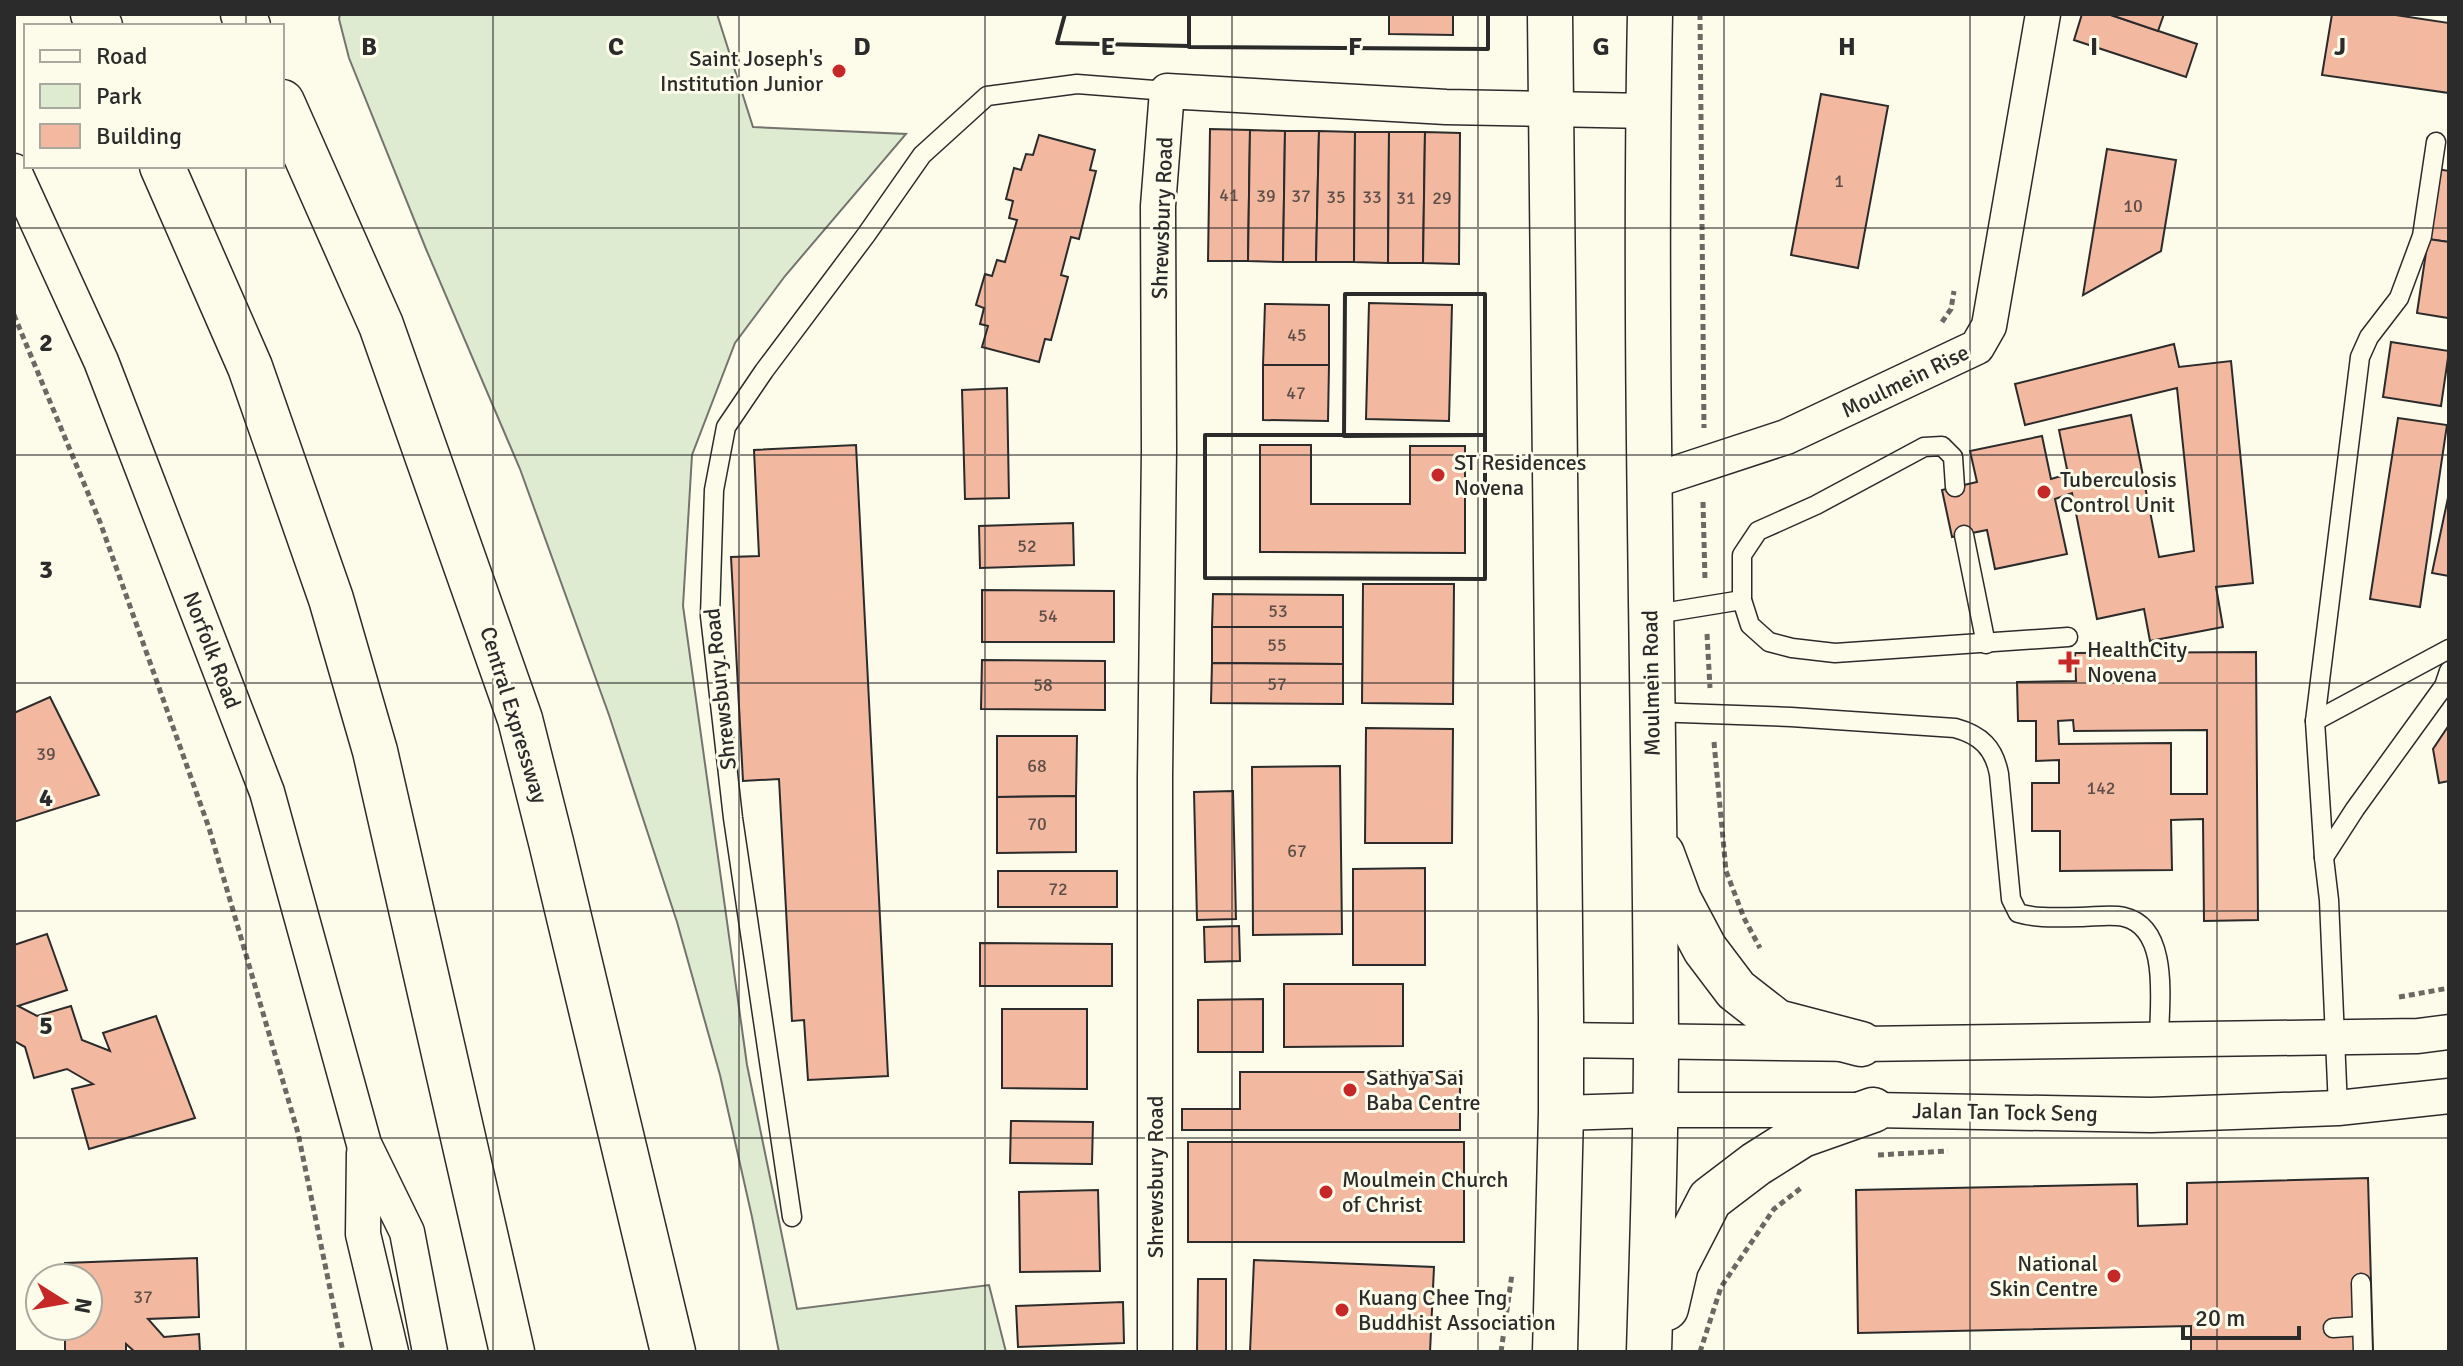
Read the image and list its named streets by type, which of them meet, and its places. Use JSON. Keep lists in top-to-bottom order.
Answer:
{
  "streets": {
    "main road": ["Moulmein Road", "Central Expressway"],
    "street": [
      "Shrewsbury Road",
      "Moulmein Rise",
      "Norfolk Road",
      "Jalan Tan Tock Seng"
    ]
  },
  "crossings": [
    ["Shrewsbury Road", "Moulmein Road"],
    ["Moulmein Rise", "Moulmein Road"],
    ["Moulmein Road", "Jalan Tan Tock Seng"]
  ],
  "places": {
    "other": [
      "Saint Joseph's Institution Junior",
      "ST Residences Novena",
      "Tuberculosis Control Unit",
      "Sathya Sai Baba Centre",
      "Moulmein Church of Christ",
      "National Skin Centre",
      "Kuang Chee Tng Buddhist Association"
    ],
    "health": ["HealthCity Novena"]
  },
  "house_numbers": [
    "1",
    "41",
    "39",
    "37",
    "35",
    "33",
    "31",
    "29",
    "10",
    "45",
    "47",
    "52",
    "53",
    "54",
    "55",
    "57",
    "58",
    "39",
    "68",
    "142",
    "70",
    "67",
    "72",
    "37"
  ],
  "legend": ["Road", "Park", "Building"],
  "scale_bar": "20 m",
  "north": "right",
  "grid": {
    "columns": [
      "B",
      "C",
      "D",
      "E",
      "F",
      "G",
      "H",
      "I",
      "J"
    ],
    "rows": [
      "2",
      "3",
      "4",
      "5"
    ]
  }
}
